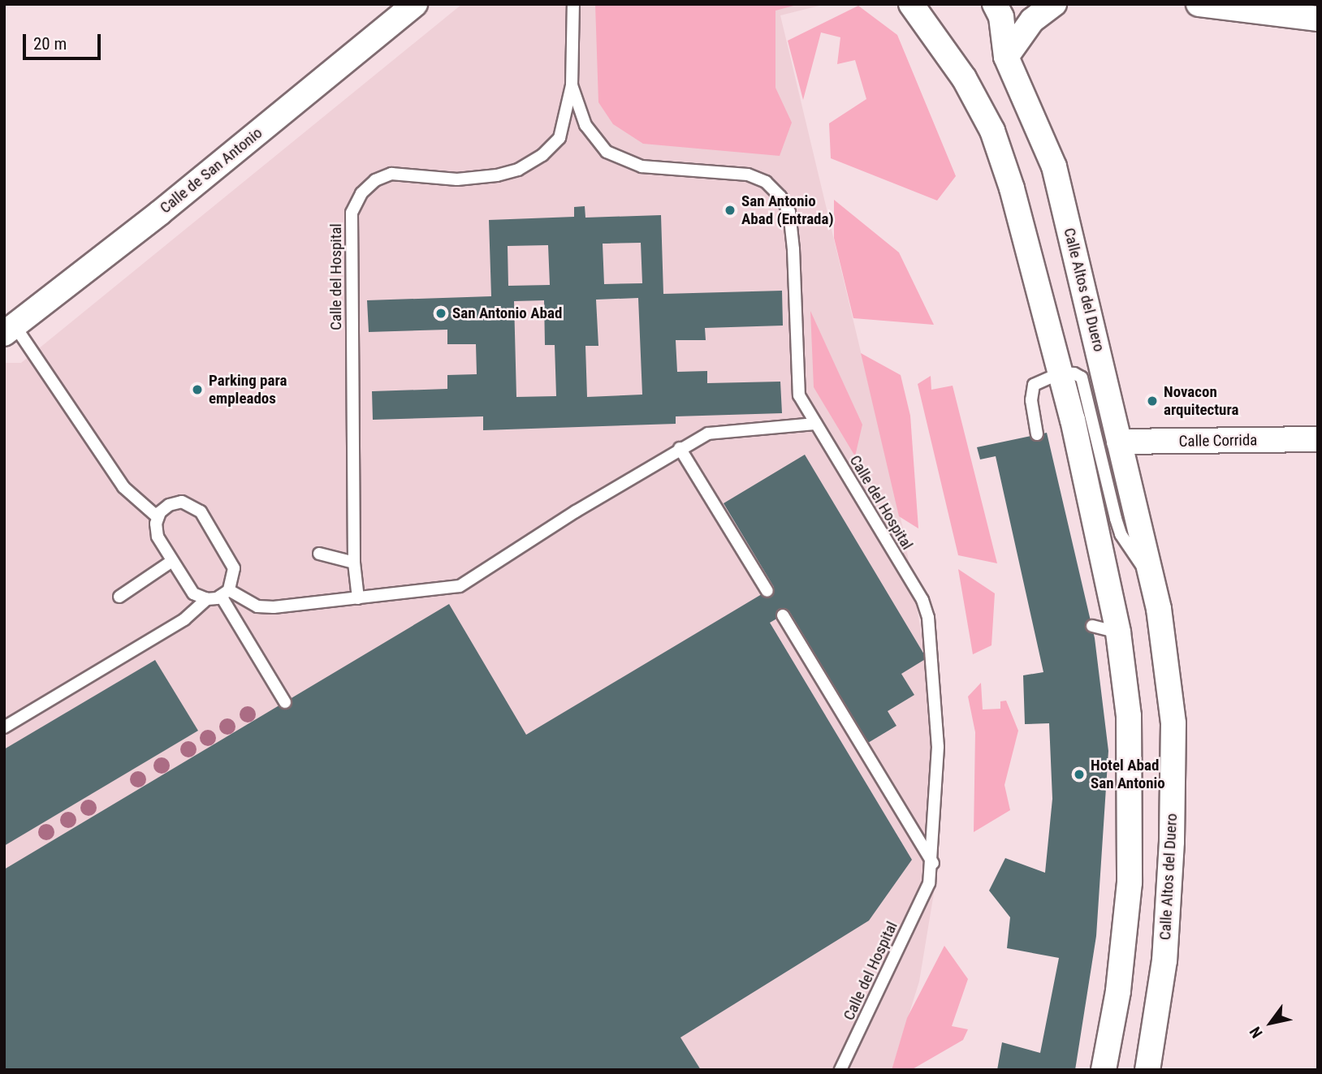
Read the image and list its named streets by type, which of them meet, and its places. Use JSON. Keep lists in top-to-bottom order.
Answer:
{
  "streets": {
    "street": ["Calle de San Antonio", "Calle Altos del Duero", "Calle Corrida"],
    "lane": ["Calle del Hospital"]
  },
  "crossings": [
    ["Calle Altos del Duero", "Calle Corrida"]
  ],
  "places": [
    "San Antonio Abad (Entrada)",
    "San Antonio Abad",
    "Parking para empleados",
    "Novacon arquitectura",
    "Hotel Abad San Antonio"
  ],
  "scale_bar": "20 m",
  "north": "bottom left"
}
